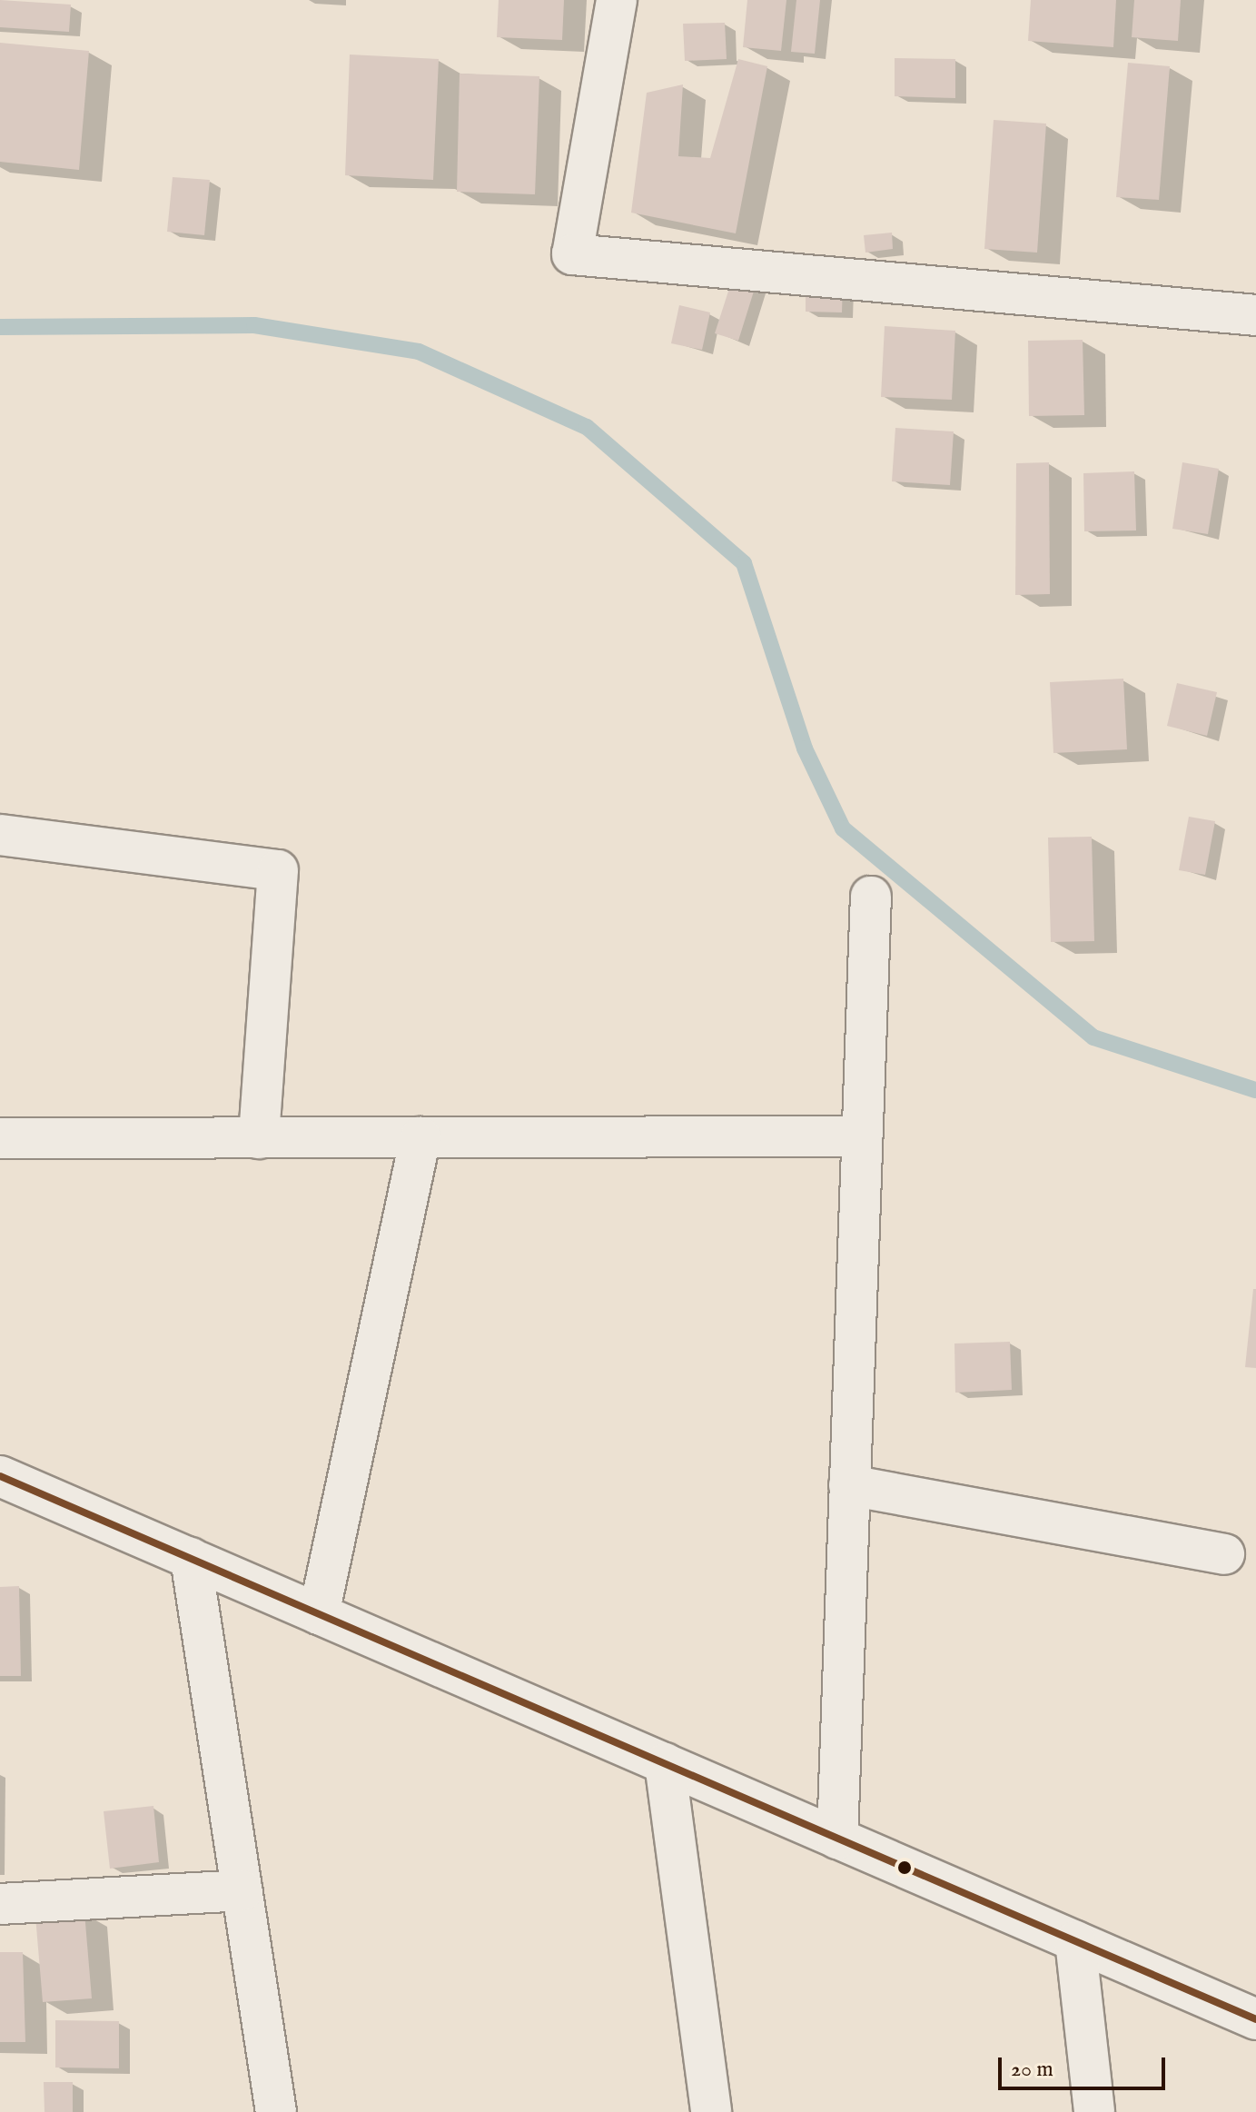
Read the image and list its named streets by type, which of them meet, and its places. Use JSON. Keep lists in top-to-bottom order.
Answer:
{
  "scale_bar": "20 m"
}
